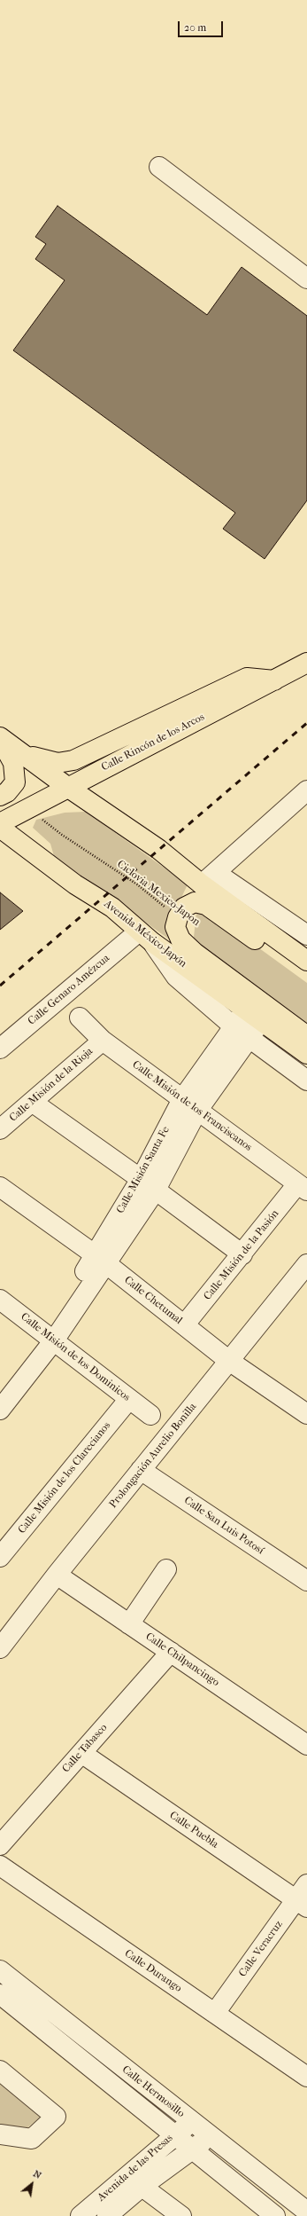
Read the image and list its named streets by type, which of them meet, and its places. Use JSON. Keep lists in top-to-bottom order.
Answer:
{
  "streets": {
    "main road": ["Calle Rincón de los Arcos", "Avenida México-Japón"],
    "street": [
      "Calle Genaro Amézcua",
      "Calle Misión de la Rioja",
      "Calle Misión de los Franciscanos",
      "Calle Misión Santa Fe",
      "Calle Misión de la Pasión",
      "Calle Chetumal",
      "Calle Misión de los Dominicos",
      "Prolongación Aurelio Bonilla",
      "Calle Misión de los Clarecianos",
      "Calle San Luis Potosí",
      "Calle Chilpancingo",
      "Calle Tabasco",
      "Calle Puebla",
      "Calle Veracruz",
      "Calle Durango",
      "Calle Hermosillo",
      "Avenida de las Presas"
    ],
    "path": ["Ciclovia Mexico-Japon"]
  },
  "crossings": [
    ["Calle Rincón de los Arcos", "Ciclovia Mexico-Japon"],
    ["Avenida México-Japón", "Calle Genaro Amézcua"],
    ["Avenida México-Japón", "Calle Misión Santa Fe"],
    ["Calle Misión de la Rioja", "Calle Misión de los Franciscanos"],
    ["Calle Misión de los Franciscanos", "Calle Misión Santa Fe"],
    ["Calle Misión de los Franciscanos", "Calle Misión de la Pasión"],
    ["Calle Misión Santa Fe", "Calle Chetumal"],
    ["Calle Misión Santa Fe", "Calle Misión de los Dominicos"],
    ["Calle Misión de la Pasión", "Calle Chetumal"],
    ["Calle Chetumal", "Prolongación Aurelio Bonilla"],
    ["Calle Misión de los Dominicos", "Calle Misión de los Clarecianos"],
    ["Prolongación Aurelio Bonilla", "Calle San Luis Potosí"],
    ["Prolongación Aurelio Bonilla", "Calle Chilpancingo"],
    ["Calle Chilpancingo", "Calle Tabasco"],
    ["Calle Tabasco", "Calle Puebla"],
    ["Calle Puebla", "Calle Veracruz"],
    ["Calle Veracruz", "Calle Durango"],
    ["Calle Hermosillo", "Avenida de las Presas"]
  ],
  "scale_bar": "20 m",
  "north": "top right"
}
